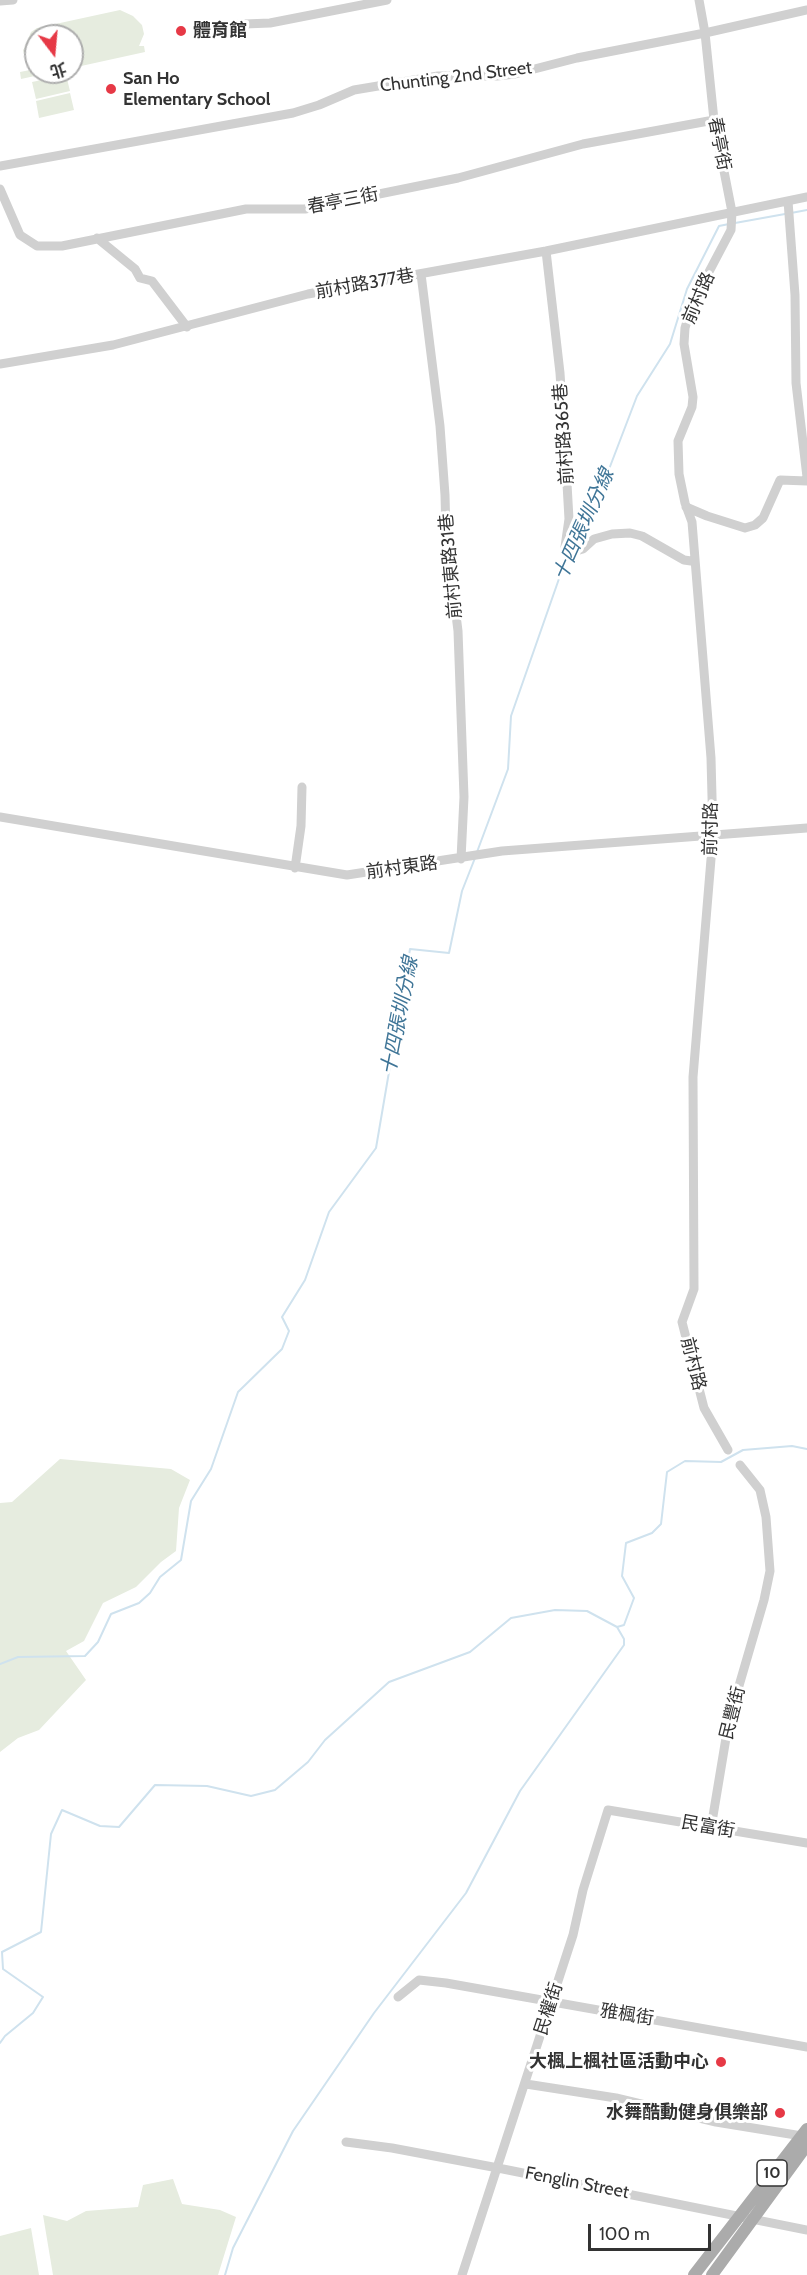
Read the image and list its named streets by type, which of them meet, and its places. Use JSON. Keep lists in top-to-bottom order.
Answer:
{
  "streets": {
    "main road": ["10"],
    "street": [
      "Chunting 2nd Street",
      "春亭街",
      "春亭三街",
      "前村路377巷",
      "前村路",
      "前村路365巷",
      "前村東路31巷",
      "前村東路",
      "民豐街",
      "民富街",
      "民權街",
      "雅楓街",
      "Fenglin Street"
    ]
  },
  "crossings": [
    ["Chunting 2nd Street", "春亭街"],
    ["春亭街", "春亭三街"],
    ["春亭街", "前村路377巷"],
    ["春亭街", "前村路"],
    ["前村路377巷", "前村路"],
    ["前村路377巷", "前村路365巷"],
    ["前村路377巷", "前村東路31巷"],
    ["前村路", "前村路365巷"],
    ["前村路", "前村東路"],
    ["前村東路31巷", "前村東路"],
    ["民豐街", "民富街"],
    ["民富街", "民權街"],
    ["民權街", "雅楓街"],
    ["民權街", "Fenglin Street"],
    ["10", "Fenglin Street"]
  ],
  "water": ["十四張圳分線"],
  "places": [
    "體育館",
    "San Ho Elementary School",
    "大楓上楓社區活動中心",
    "水舞酷動健身俱樂部"
  ],
  "scale_bar": "100 m",
  "north": "bottom"
}
